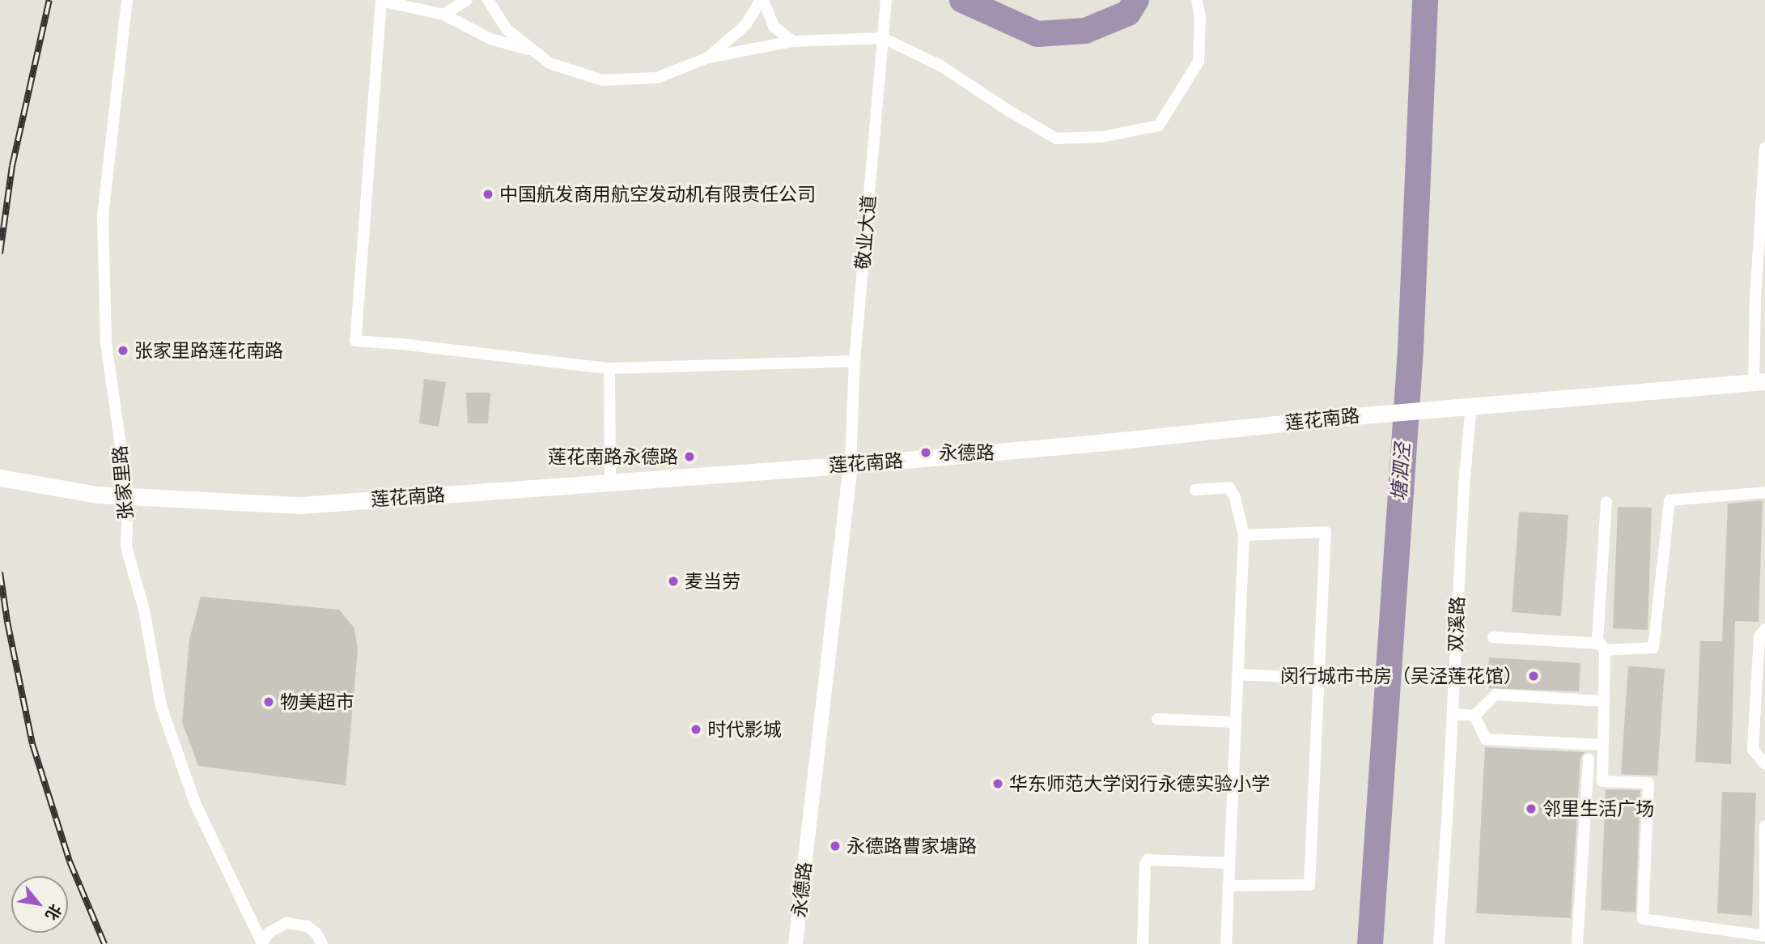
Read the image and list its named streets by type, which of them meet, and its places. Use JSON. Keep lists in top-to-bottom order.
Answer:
{
  "streets": {
    "main road": ["莲花南路"],
    "street": [
      "敬业大道",
      "张家里路",
      "双溪路",
      "永德路"
    ]
  },
  "crossings": [
    ["敬业大道", "莲花南路"],
    ["敬业大道", "永德路"],
    ["莲花南路", "张家里路"],
    ["莲花南路", "双溪路"],
    ["莲花南路", "永德路"]
  ],
  "water": ["塘泗泾"],
  "places": [
    "中国航发商用航空发动机有限责任公司",
    "张家里路莲花南路",
    "永德路",
    "莲花南路永德路",
    "麦当劳",
    "闵行城市书房（吴泾莲花馆）",
    "物美超市",
    "时代影城",
    "华东师范大学闵行永德实验小学",
    "邻里生活广场",
    "永德路曹家塘路"
  ],
  "north": "bottom right"
}
